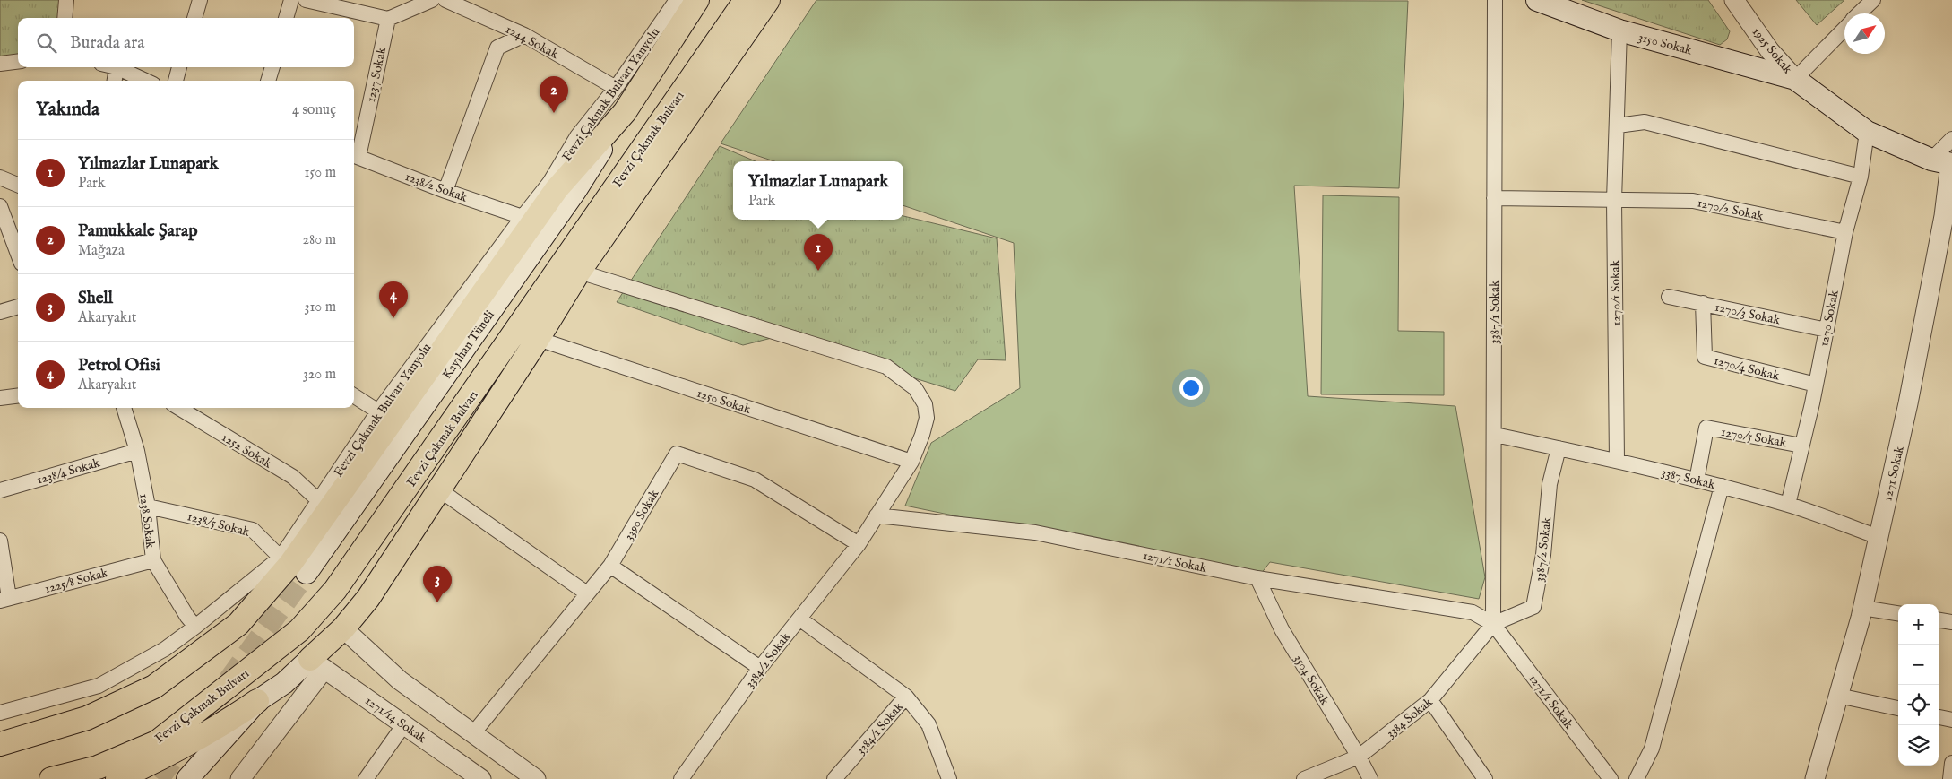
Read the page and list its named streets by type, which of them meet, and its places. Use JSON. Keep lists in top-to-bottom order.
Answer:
{
  "streets": {
    "main road": ["3150 Sokak", "Fevzi Çakmak Bulvarı", "Kayıhan Tüneli"],
    "street": [
      "1244 Sokak",
      "1925 Sokak",
      "1237 Sokak",
      "Fevzi Çakmak Bulvarı Yanyolu",
      "1238/2 Sokak",
      "1270/2 Sokak",
      "1270/1 Sokak",
      "3387/1 Sokak",
      "1270/3 Sokak",
      "1270 Sokak",
      "1270/4 Sokak",
      "1250 Sokak",
      "1270/5 Sokak",
      "1252 Sokak",
      "1238/4 Sokak",
      "1271 Sokak",
      "3387 Sokak",
      "3390 Sokak",
      "1238 Sokak",
      "1238/5 Sokak",
      "3387/2 Sokak",
      "1271/1 Sokak",
      "1225/8 Sokak",
      "3384/2 Sokak",
      "3504 Sokak",
      "3384 Sokak",
      "1271/14 Sokak",
      "3384/1 Sokak"
    ]
  },
  "crossings": [
    ["1244 Sokak", "Fevzi Çakmak Bulvarı Yanyolu"],
    ["3150 Sokak", "1925 Sokak"],
    ["3150 Sokak", "1270/1 Sokak"],
    ["1237 Sokak", "1238/2 Sokak"],
    ["Fevzi Çakmak Bulvarı Yanyolu", "1238/2 Sokak"],
    ["Fevzi Çakmak Bulvarı Yanyolu", "1252 Sokak"],
    ["Fevzi Çakmak Bulvarı Yanyolu", "1238 Sokak"],
    ["Fevzi Çakmak Bulvarı Yanyolu", "1238/5 Sokak"],
    ["1270/2 Sokak", "1270/1 Sokak"],
    ["1270/2 Sokak", "3387/1 Sokak"],
    ["1270/2 Sokak", "1270 Sokak"],
    ["1270/1 Sokak", "3387 Sokak"],
    ["3387/1 Sokak", "3387 Sokak"],
    ["3387/1 Sokak", "3387/2 Sokak"],
    ["3387/1 Sokak", "1271/1 Sokak"],
    ["3387/1 Sokak", "3384 Sokak"],
    ["1270/3 Sokak", "1270 Sokak"],
    ["1270/3 Sokak", "1270/4 Sokak"],
    ["1270 Sokak", "1270/4 Sokak"],
    ["1270 Sokak", "1270/5 Sokak"],
    ["1270 Sokak", "3387 Sokak"],
    ["1250 Sokak", "3384/2 Sokak"],
    ["1270/5 Sokak", "3387 Sokak"],
    ["1238/4 Sokak", "1238 Sokak"],
    ["1271 Sokak", "3387 Sokak"],
    ["3387 Sokak", "3387/2 Sokak"],
    ["3390 Sokak", "3384/2 Sokak"],
    ["1238 Sokak", "1238/5 Sokak"],
    ["1238 Sokak", "1225/8 Sokak"],
    ["3387/2 Sokak", "1271/1 Sokak"],
    ["3387/2 Sokak", "3384 Sokak"],
    ["1271/1 Sokak", "3384/2 Sokak"],
    ["1271/1 Sokak", "3504 Sokak"],
    ["1271/1 Sokak", "3384 Sokak"],
    ["3504 Sokak", "3384 Sokak"]
  ],
  "north": "top right",
  "page": {
    "search": "Burada ara",
    "pins": [
      "2",
      "1",
      "4",
      "3"
    ],
    "heading": ["Yakında", "4 sonuç"],
    "list": [
      {
        "mark": "1",
        "name": "Yılmazlar Lunapark",
        "note": "Park",
        "value": "150 m"
      },
      {
        "mark": "2",
        "name": "Pamukkale Şarap",
        "note": "Mağaza",
        "value": "280 m"
      },
      {
        "mark": "3",
        "name": "Shell",
        "note": "Akaryakıt",
        "value": "310 m"
      },
      {
        "mark": "4",
        "name": "Petrol Ofisi",
        "note": "Akaryakıt",
        "value": "320 m"
      }
    ],
    "popup": ["Yılmazlar Lunapark", "Park"],
    "map_buttons": ["+", "−"]
  }
}
